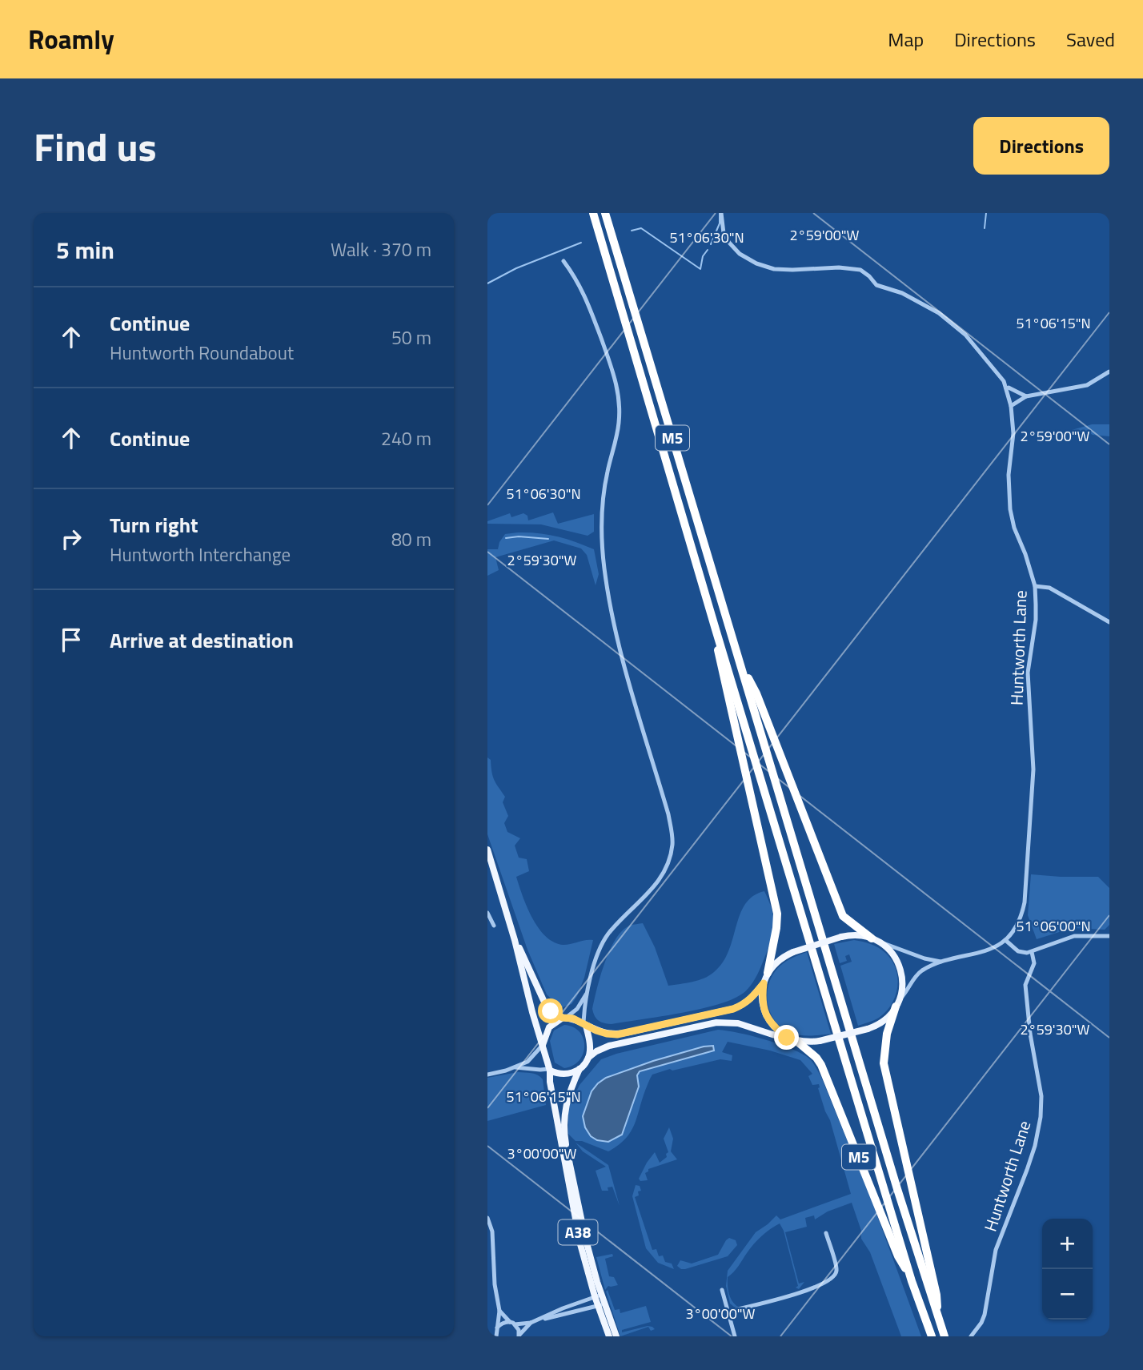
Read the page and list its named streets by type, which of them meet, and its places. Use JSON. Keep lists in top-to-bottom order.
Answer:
{
  "streets": {
    "highway": ["M5"],
    "main road": ["A38"],
    "street": ["Huntworth Lane"]
  },
  "crossings": [
    ["M5", "A38"]
  ],
  "page": {
    "header": "Roamly",
    "nav": ["Map", "Directions", "Saved"],
    "title": "Find us",
    "buttons": "Directions",
    "heading": ["5 min", "Walk · 370 m"],
    "list": [
      ["Continue", "Huntworth Roundabout", "50 m"],
      ["Continue", "240 m"],
      ["Turn right", "Huntworth Interchange", "80 m"],
      "Arrive at destination"
    ],
    "map_buttons": ["+", "−"]
  },
  "coordinates": [
    "2°59'00\"W",
    "51°06'30\"N",
    "51°06'15\"N",
    "2°59'30\"W",
    "51°06'00\"N",
    "3°00'00\"W"
  ]
}
